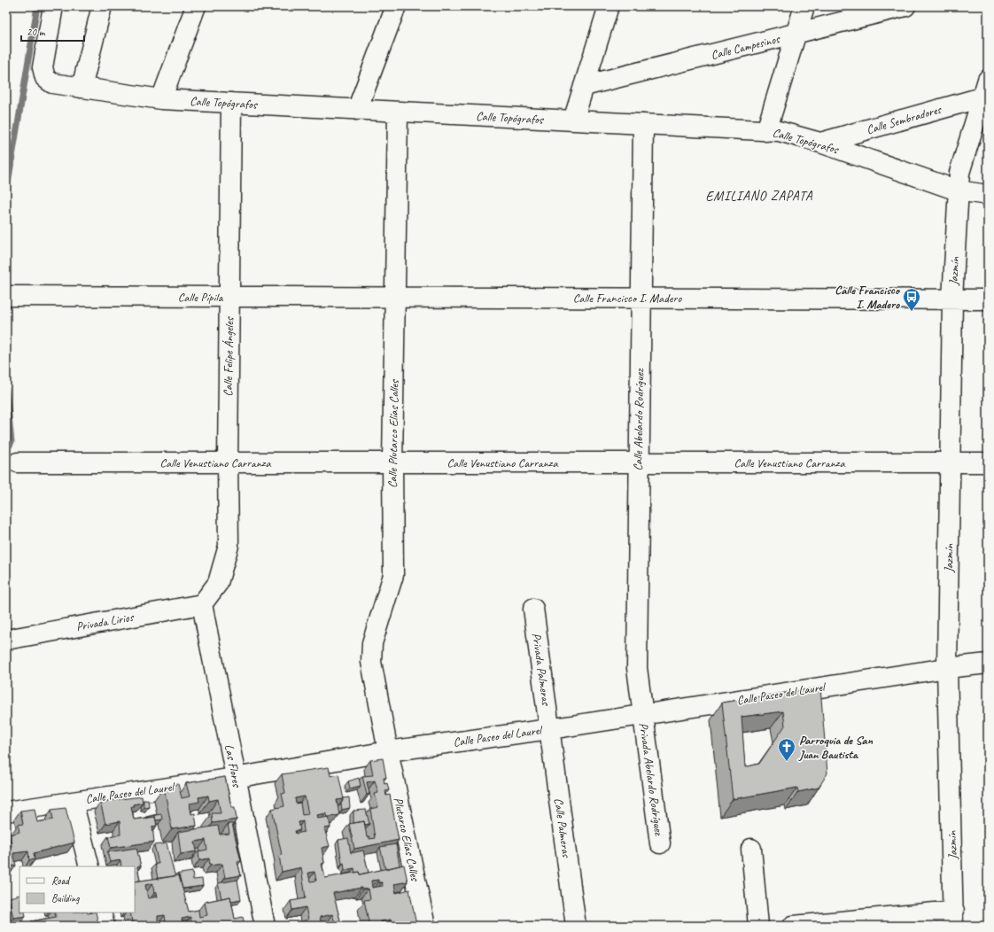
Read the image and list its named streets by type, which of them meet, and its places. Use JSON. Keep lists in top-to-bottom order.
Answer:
{
  "streets": {
    "street": [
      "Calle Campesinos",
      "Calle Topógrafos",
      "Calle Sembradores",
      "Jazmín",
      "Calle Pípila",
      "Calle Francisco I. Madero",
      "Calle Felipe Ángeles",
      "Calle Abelardo Rodríguez",
      "Calle Plutarco Elías Calles",
      "Calle Venustiano Carranza",
      "Privada Lirios",
      "Privada Palmeras",
      "Calle Paseo del Laurel",
      "Las Flores",
      "Privada Abelardo Rodríguez",
      "Calle Palmeras",
      "Plutarco Elías Calles"
    ]
  },
  "crossings": [
    ["Calle Topógrafos", "Calle Sembradores"],
    ["Calle Topógrafos", "Jazmín"],
    ["Calle Topógrafos", "Calle Felipe Ángeles"],
    ["Calle Topógrafos", "Calle Abelardo Rodríguez"],
    ["Calle Topógrafos", "Calle Plutarco Elías Calles"],
    ["Calle Sembradores", "Jazmín"],
    ["Jazmín", "Calle Francisco I. Madero"],
    ["Jazmín", "Calle Venustiano Carranza"],
    ["Jazmín", "Calle Paseo del Laurel"],
    ["Calle Pípila", "Calle Francisco I. Madero"],
    ["Calle Pípila", "Calle Felipe Ángeles"],
    ["Calle Pípila", "Calle Plutarco Elías Calles"],
    ["Calle Francisco I. Madero", "Calle Abelardo Rodríguez"],
    ["Calle Francisco I. Madero", "Calle Plutarco Elías Calles"],
    ["Calle Felipe Ángeles", "Calle Venustiano Carranza"],
    ["Calle Felipe Ángeles", "Privada Lirios"],
    ["Calle Felipe Ángeles", "Las Flores"],
    ["Calle Abelardo Rodríguez", "Calle Venustiano Carranza"],
    ["Calle Abelardo Rodríguez", "Calle Paseo del Laurel"],
    ["Calle Abelardo Rodríguez", "Privada Abelardo Rodríguez"],
    ["Calle Plutarco Elías Calles", "Calle Venustiano Carranza"],
    ["Calle Plutarco Elías Calles", "Calle Paseo del Laurel"],
    ["Calle Plutarco Elías Calles", "Plutarco Elías Calles"],
    ["Privada Lirios", "Las Flores"],
    ["Privada Palmeras", "Calle Paseo del Laurel"],
    ["Privada Palmeras", "Calle Palmeras"],
    ["Calle Paseo del Laurel", "Las Flores"],
    ["Calle Paseo del Laurel", "Privada Abelardo Rodríguez"],
    ["Calle Paseo del Laurel", "Calle Palmeras"],
    ["Calle Paseo del Laurel", "Plutarco Elías Calles"]
  ],
  "districts": ["EMILIANO ZAPATA"],
  "places": {
    "bus stop": ["Calle Francisco I. Madero"],
    "church": ["Parroquia de San Juan Bautista"]
  },
  "legend": ["Road", "Building"],
  "scale_bar": "20 m"
}
